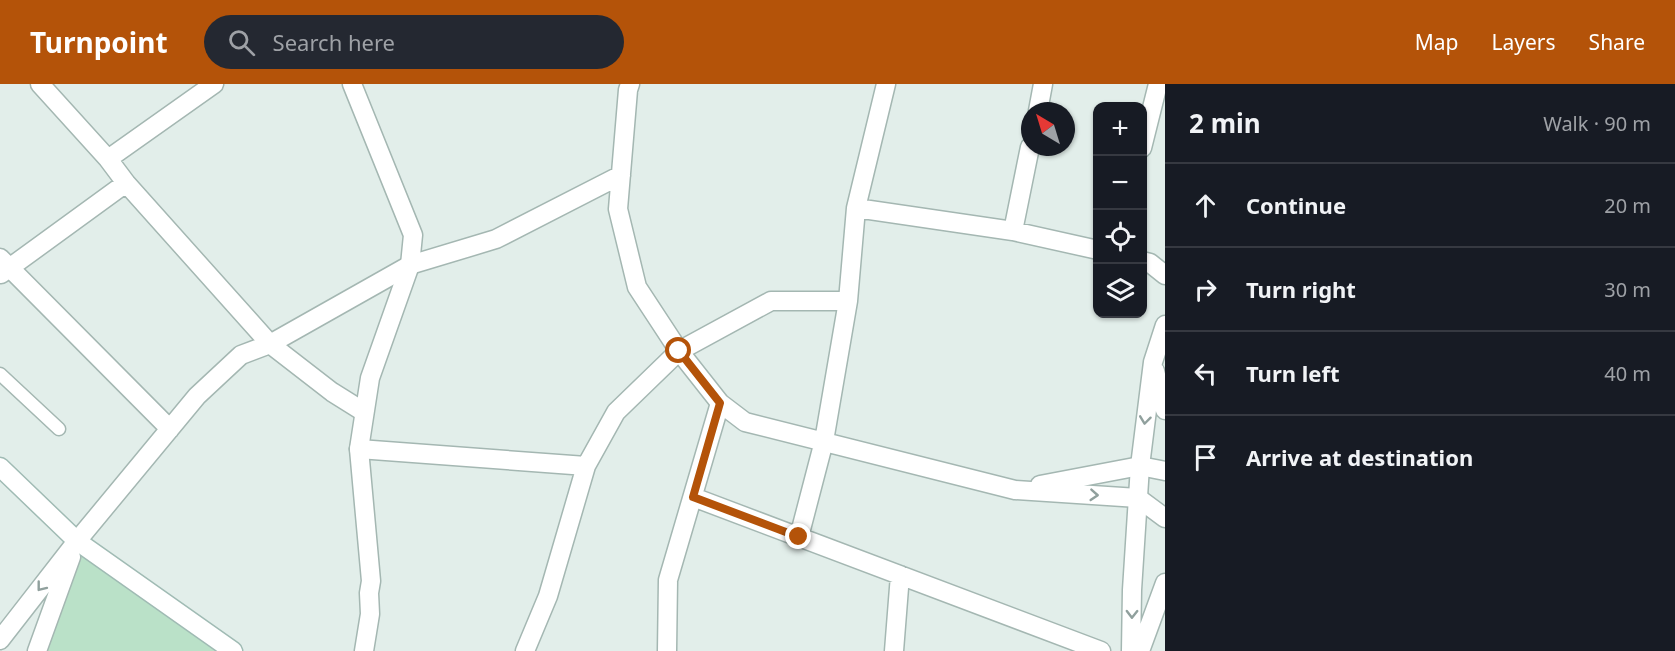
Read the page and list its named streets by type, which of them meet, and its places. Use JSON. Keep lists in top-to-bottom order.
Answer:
{
  "north": "top left",
  "page": {
    "header": "Turnpoint",
    "search": "Search here",
    "nav": ["Map", "Layers", "Share"],
    "heading": ["2 min", "Walk · 90 m"],
    "map_buttons": ["+", "−"],
    "list": [
      ["Continue", "20 m"],
      ["Turn right", "30 m"],
      ["Turn left", "40 m"],
      "Arrive at destination"
    ]
  }
}
